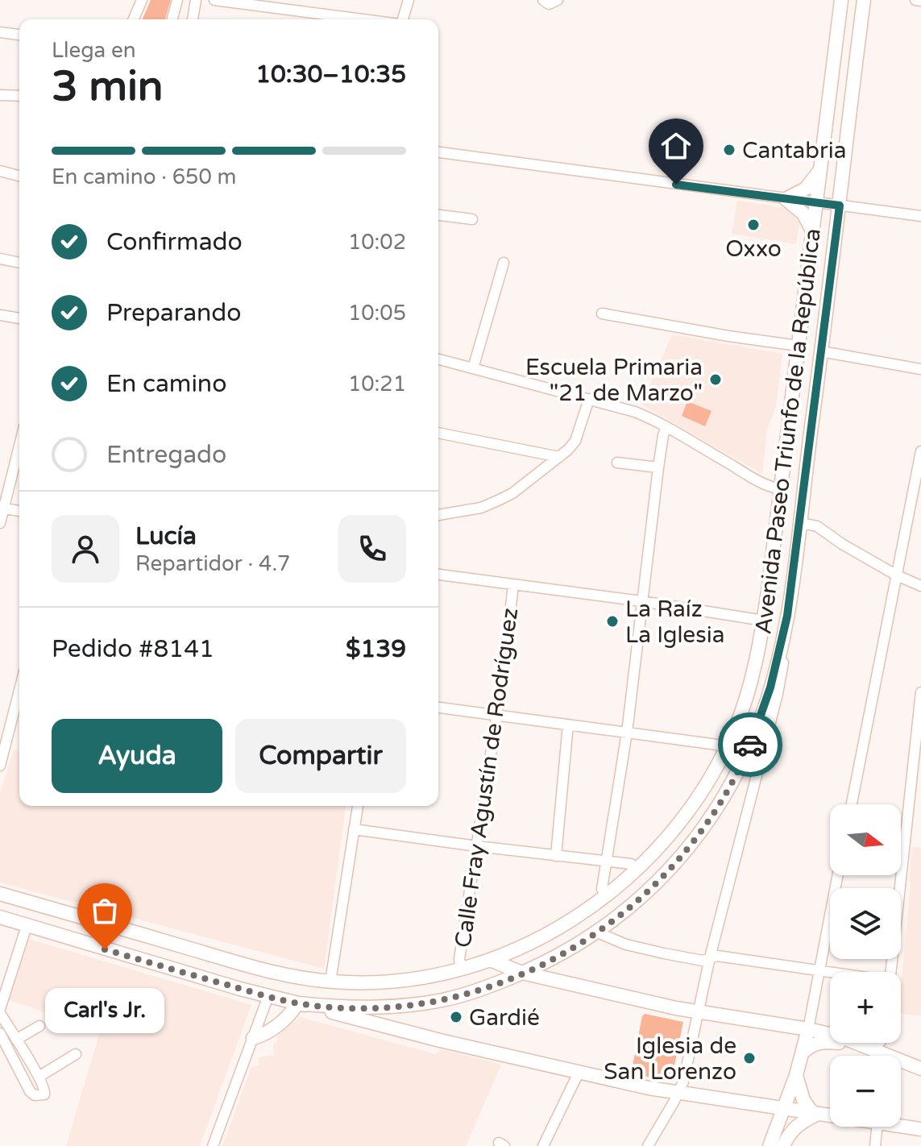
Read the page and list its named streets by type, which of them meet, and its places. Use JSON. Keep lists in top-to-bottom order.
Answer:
{
  "streets": {
    "main road": ["Avenida Paseo Triunfo de la República"],
    "street": ["Calle Fray Agustín de Rodríguez"]
  },
  "crossings": [
    ["Avenida Paseo Triunfo de la República", "Calle Fray Agustín de Rodríguez"]
  ],
  "places": [
    "Cantabria",
    "Oxxo",
    "Escuela Primaria \"21 de Marzo\"",
    "La Raíz La Iglesia",
    "Carl's Jr.",
    "Gardié",
    "Iglesia de San Lorenzo"
  ],
  "north": "right",
  "page": {
    "heading": ["3 min", "Llega en", "10:30–10:35"],
    "panel": [
      "Lucía",
      "Repartidor · 4.7",
      "Pedido #8141",
      "$139"
    ],
    "bar": "En camino · 650 m",
    "list": [
      ["Confirmado", "10:02"],
      ["Preparando", "10:05"],
      ["En camino", "10:21"],
      "Entregado"
    ],
    "buttons": ["Ayuda", "Compartir"],
    "map_buttons": ["+", "−"],
    "bubble": "Carl's Jr."
  }
}
